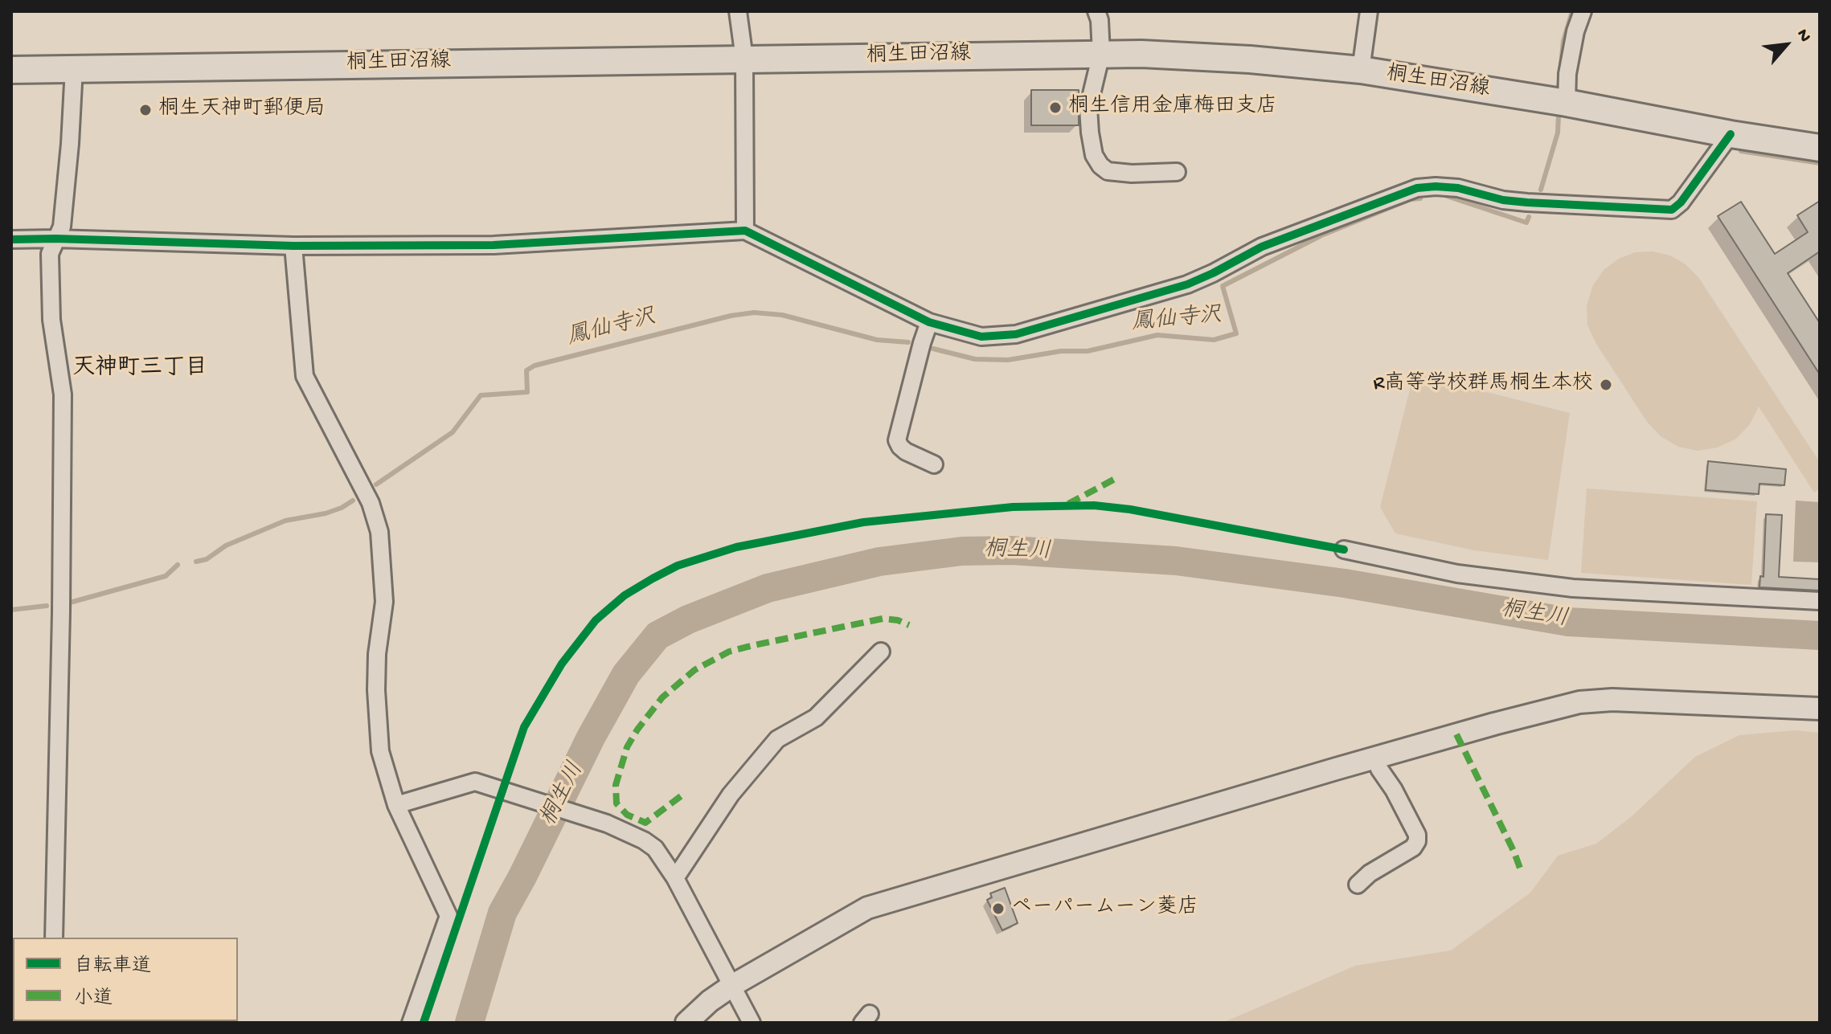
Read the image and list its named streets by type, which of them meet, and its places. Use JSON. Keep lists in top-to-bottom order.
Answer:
{
  "streets": {
    "main road": ["桐生田沼線"]
  },
  "districts": ["天神町三丁目"],
  "water": ["鳳仙寺沢", "桐生川"],
  "places": [
    "桐生信用金庫梅田支店",
    "桐生天神町郵便局",
    "R高等学校群馬桐生本校",
    "ペーパームーン菱店"
  ],
  "legend": ["自転車道", "小道"],
  "north": "top right"
}
